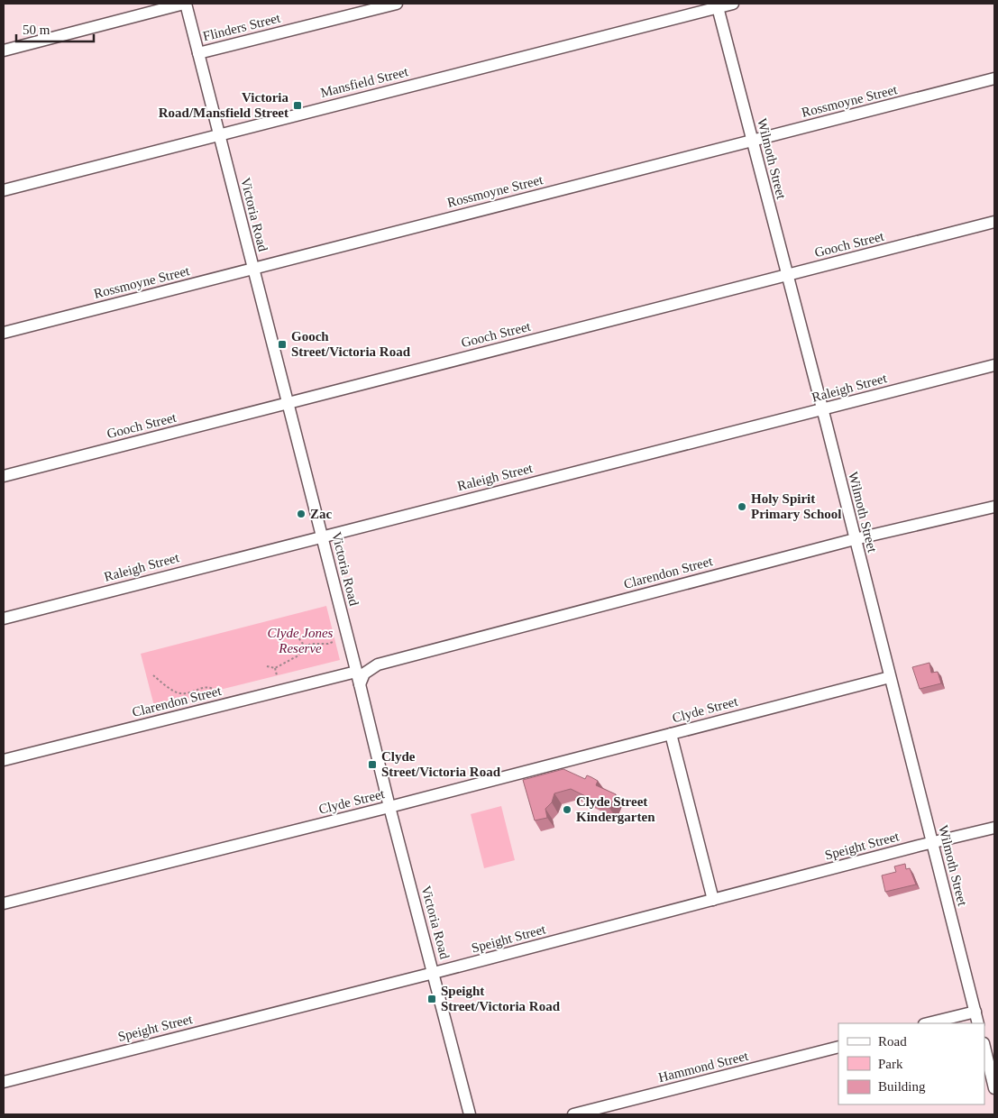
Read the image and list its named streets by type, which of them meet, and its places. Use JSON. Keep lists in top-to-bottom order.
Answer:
{
  "streets": {
    "street": [
      "Flinders Street",
      "Mansfield Street",
      "Rossmoyne Street",
      "Wilmoth Street",
      "Victoria Road",
      "Gooch Street",
      "Raleigh Street",
      "Clarendon Street",
      "Clyde Street",
      "Speight Street",
      "Hammond Street"
    ]
  },
  "crossings": [
    ["Flinders Street", "Victoria Road"],
    ["Mansfield Street", "Wilmoth Street"],
    ["Mansfield Street", "Victoria Road"],
    ["Rossmoyne Street", "Wilmoth Street"],
    ["Rossmoyne Street", "Victoria Road"],
    ["Wilmoth Street", "Gooch Street"],
    ["Wilmoth Street", "Raleigh Street"],
    ["Wilmoth Street", "Clarendon Street"],
    ["Wilmoth Street", "Clyde Street"],
    ["Wilmoth Street", "Speight Street"],
    ["Victoria Road", "Gooch Street"],
    ["Victoria Road", "Raleigh Street"],
    ["Victoria Road", "Clarendon Street"],
    ["Victoria Road", "Clyde Street"],
    ["Victoria Road", "Speight Street"]
  ],
  "parks": ["Clyde Jones Reserve"],
  "places": {
    "transit": [
      "Victoria Road/Mansfield Street",
      "Gooch Street/Victoria Road",
      "Clyde Street/Victoria Road",
      "Speight Street/Victoria Road"
    ],
    "other": ["Holy Spirit Primary School", "Zac", "Clyde Street Kindergarten"]
  },
  "legend": ["Road", "Park", "Building"],
  "scale_bar": "50 m"
}
